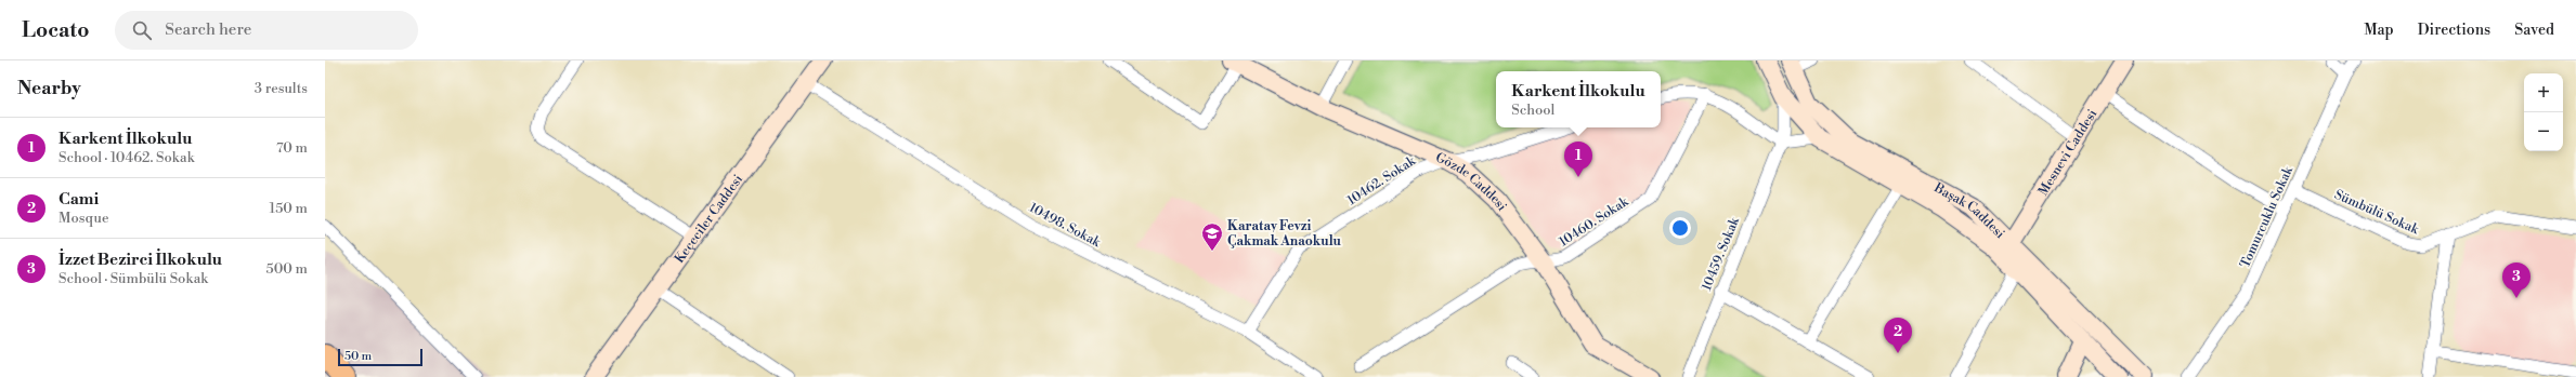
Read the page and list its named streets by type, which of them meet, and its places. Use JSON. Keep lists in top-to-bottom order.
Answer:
{
  "streets": {
    "street": [
      "Mesnevi Caddesi",
      "10462. Sokak",
      "Gözde Caddesi",
      "Başak Caddesi",
      "Sümbülü Sokak",
      "Tomurcuklu Sokak",
      "Keçeciler Caddesi",
      "10460. Sokak",
      "10498. Sokak",
      "10459. Sokak"
    ]
  },
  "crossings": [
    ["Mesnevi Caddesi", "Başak Caddesi"],
    ["10462. Sokak", "Gözde Caddesi"],
    ["10462. Sokak", "10498. Sokak"],
    ["Gözde Caddesi", "10460. Sokak"],
    ["Başak Caddesi", "10459. Sokak"],
    ["Sümbülü Sokak", "Tomurcuklu Sokak"],
    ["Keçeciler Caddesi", "10498. Sokak"]
  ],
  "places": {
    "school or university": ["Karatay Fevzi Çakmak Anaokulu"]
  },
  "scale_bar": "50 m",
  "page": {
    "header": "Locato",
    "search": "Search here",
    "nav": ["Map", "Directions", "Saved"],
    "heading": ["Nearby", "3 results"],
    "popup": ["Karkent İlkokulu", "School"],
    "map_buttons": ["+", "−"],
    "list": [
      {
        "mark": "1",
        "name": "Karkent İlkokulu",
        "note": "School · 10462. Sokak",
        "value": "70 m"
      },
      {
        "mark": "2",
        "name": "Cami",
        "note": "Mosque",
        "value": "150 m"
      },
      {
        "mark": "3",
        "name": "İzzet Bezirci İlkokulu",
        "note": "School · Sümbülü Sokak",
        "value": "500 m"
      }
    ],
    "pins": ["1", "3", "2"],
    "scale": "50 m"
  }
}
